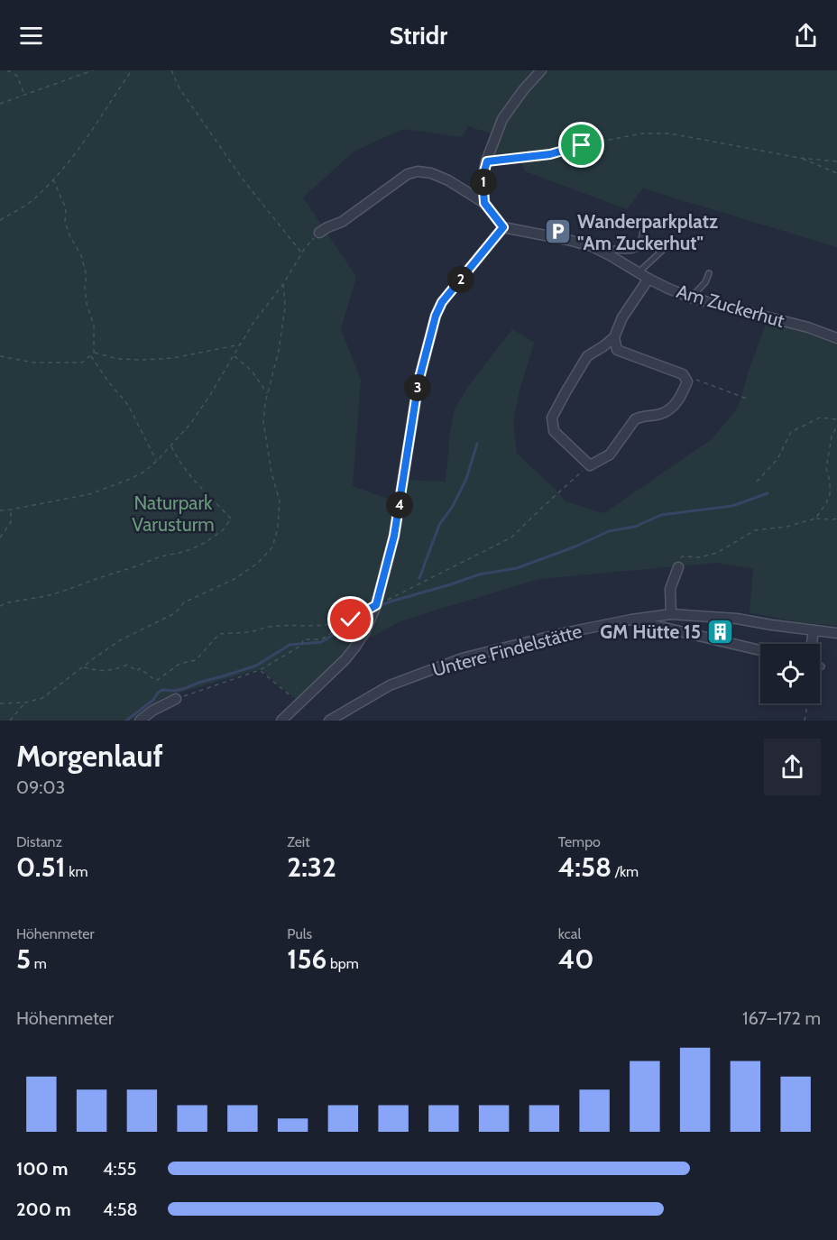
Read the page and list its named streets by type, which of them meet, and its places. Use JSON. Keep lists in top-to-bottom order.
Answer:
{
  "streets": {
    "street": ["Am Zuckerhut", "Untere Findelstätte"]
  },
  "parks": ["Naturpark Varusturm"],
  "places": {
    "parking": ["Wanderparkplatz \"Am Zuckerhut\""],
    "building": ["GM Hütte 15"]
  },
  "page": {
    "header": "Stridr",
    "pins": [
      "1",
      "2",
      "3",
      "4"
    ],
    "heading": ["Morgenlauf", "09:03"],
    "stats": [
      ["Distanz", "0.51 km"],
      ["Zeit", "2:32"],
      ["Tempo", "4:58 /km"],
      ["Höhenmeter", "5 m"],
      ["Puls", "156 bpm"],
      ["kcal", "40"]
    ],
    "chart": ["Höhenmeter", "167–172 m"],
    "list": [
      {
        "name": "100 m",
        "note": "4:55"
      },
      {
        "name": "200 m",
        "note": "4:58"
      }
    ]
  }
}
